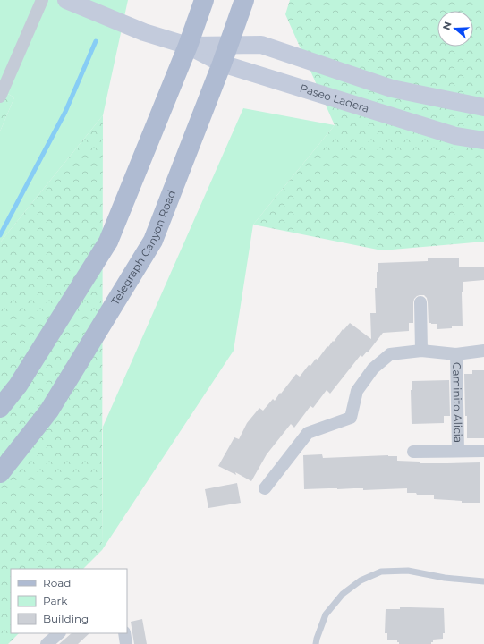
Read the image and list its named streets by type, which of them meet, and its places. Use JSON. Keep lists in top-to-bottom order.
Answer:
{
  "streets": {
    "main road": ["Paseo Ladera", "Telegraph Canyon Road"],
    "street": ["Caminito Alicia"]
  },
  "crossings": [
    ["Paseo Ladera", "Telegraph Canyon Road"]
  ],
  "legend": ["Road", "Park", "Building"],
  "north": "left"
}
